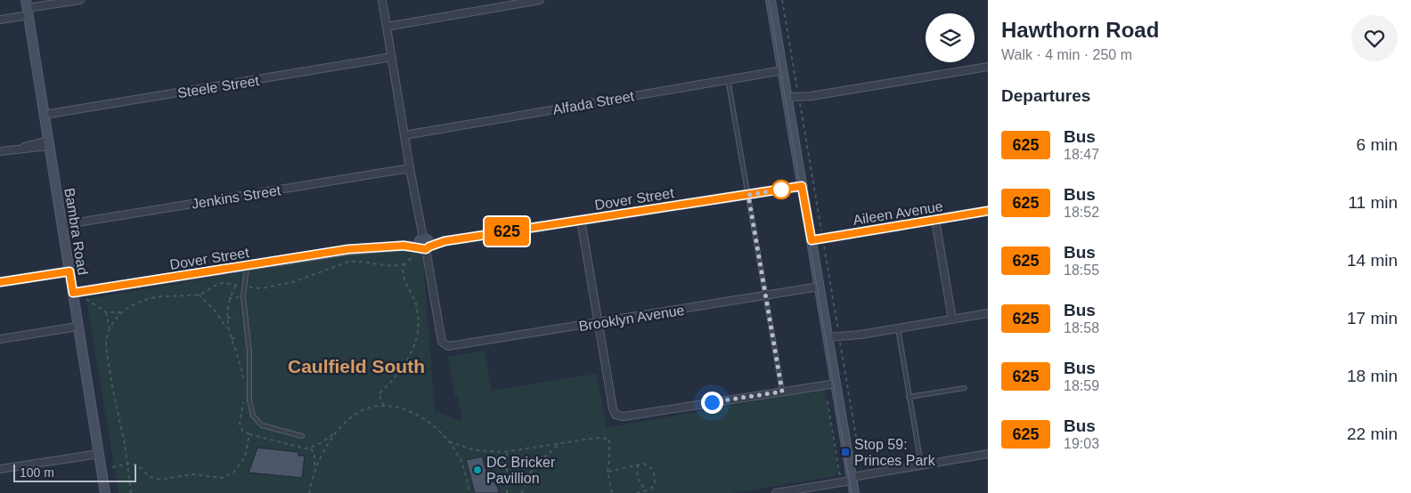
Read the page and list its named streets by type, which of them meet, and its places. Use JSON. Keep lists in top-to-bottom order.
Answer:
{
  "streets": {
    "street": [
      "Steele Street",
      "Alfada Street",
      "Jenkins Street",
      "Dover Street",
      "Aileen Avenue",
      "Bambra Road",
      "Brooklyn Avenue"
    ]
  },
  "crossings": [
    ["Steele Street", "Bambra Road"],
    ["Jenkins Street", "Bambra Road"],
    ["Dover Street", "Bambra Road"],
    ["Dover Street", "Brooklyn Avenue"]
  ],
  "districts": ["Caulfield South"],
  "places": {
    "transit": ["Stop 59: Princes Park"],
    "other": ["DC Bricker Pavillion"]
  },
  "lines": ["bus line 625"],
  "scale_bar": "100 m",
  "page": {
    "on_map": "625",
    "heading": [
      ["Hawthorn Road", "Walk · 4 min · 250 m"],
      "Departures"
    ],
    "list": [
      {
        "mark": "625",
        "name": "Bus",
        "note": "18:47",
        "value": "6 min"
      },
      {
        "mark": "625",
        "name": "Bus",
        "note": "18:52",
        "value": "11 min"
      },
      {
        "mark": "625",
        "name": "Bus",
        "note": "18:55",
        "value": "14 min"
      },
      {
        "mark": "625",
        "name": "Bus",
        "note": "18:58",
        "value": "17 min"
      },
      {
        "mark": "625",
        "name": "Bus",
        "note": "18:59",
        "value": "18 min"
      },
      {
        "mark": "625",
        "name": "Bus",
        "note": "19:03",
        "value": "22 min"
      }
    ],
    "scale": "100 m"
  }
}
